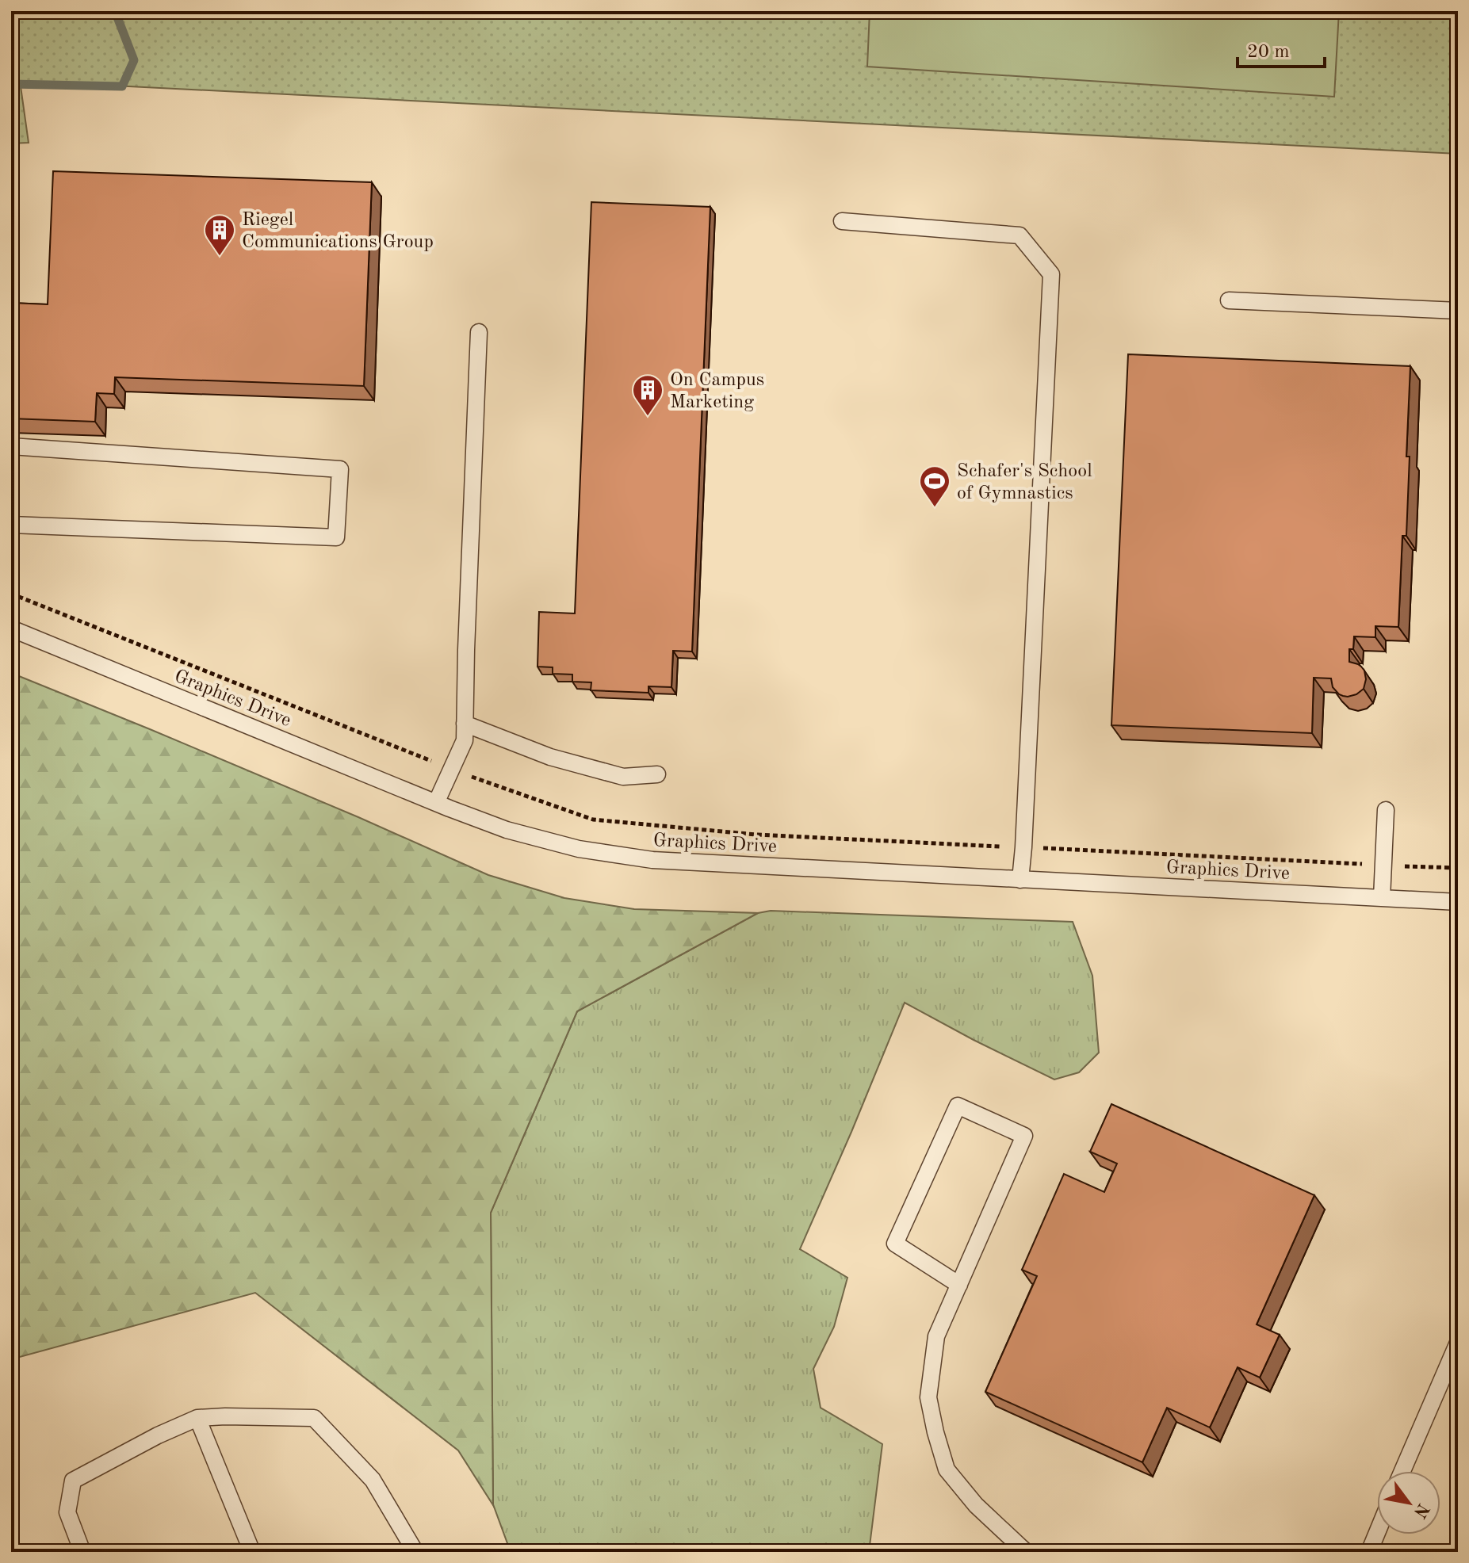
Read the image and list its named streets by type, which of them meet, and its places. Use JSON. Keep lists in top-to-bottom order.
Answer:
{
  "streets": {
    "lane": ["Graphics Drive"]
  },
  "places": {
    "building": ["Riegel Communications Group", "On Campus Marketing"],
    "sports": ["Schafer's School of Gymnastics"]
  },
  "scale_bar": "20 m",
  "north": "bottom right"
}
